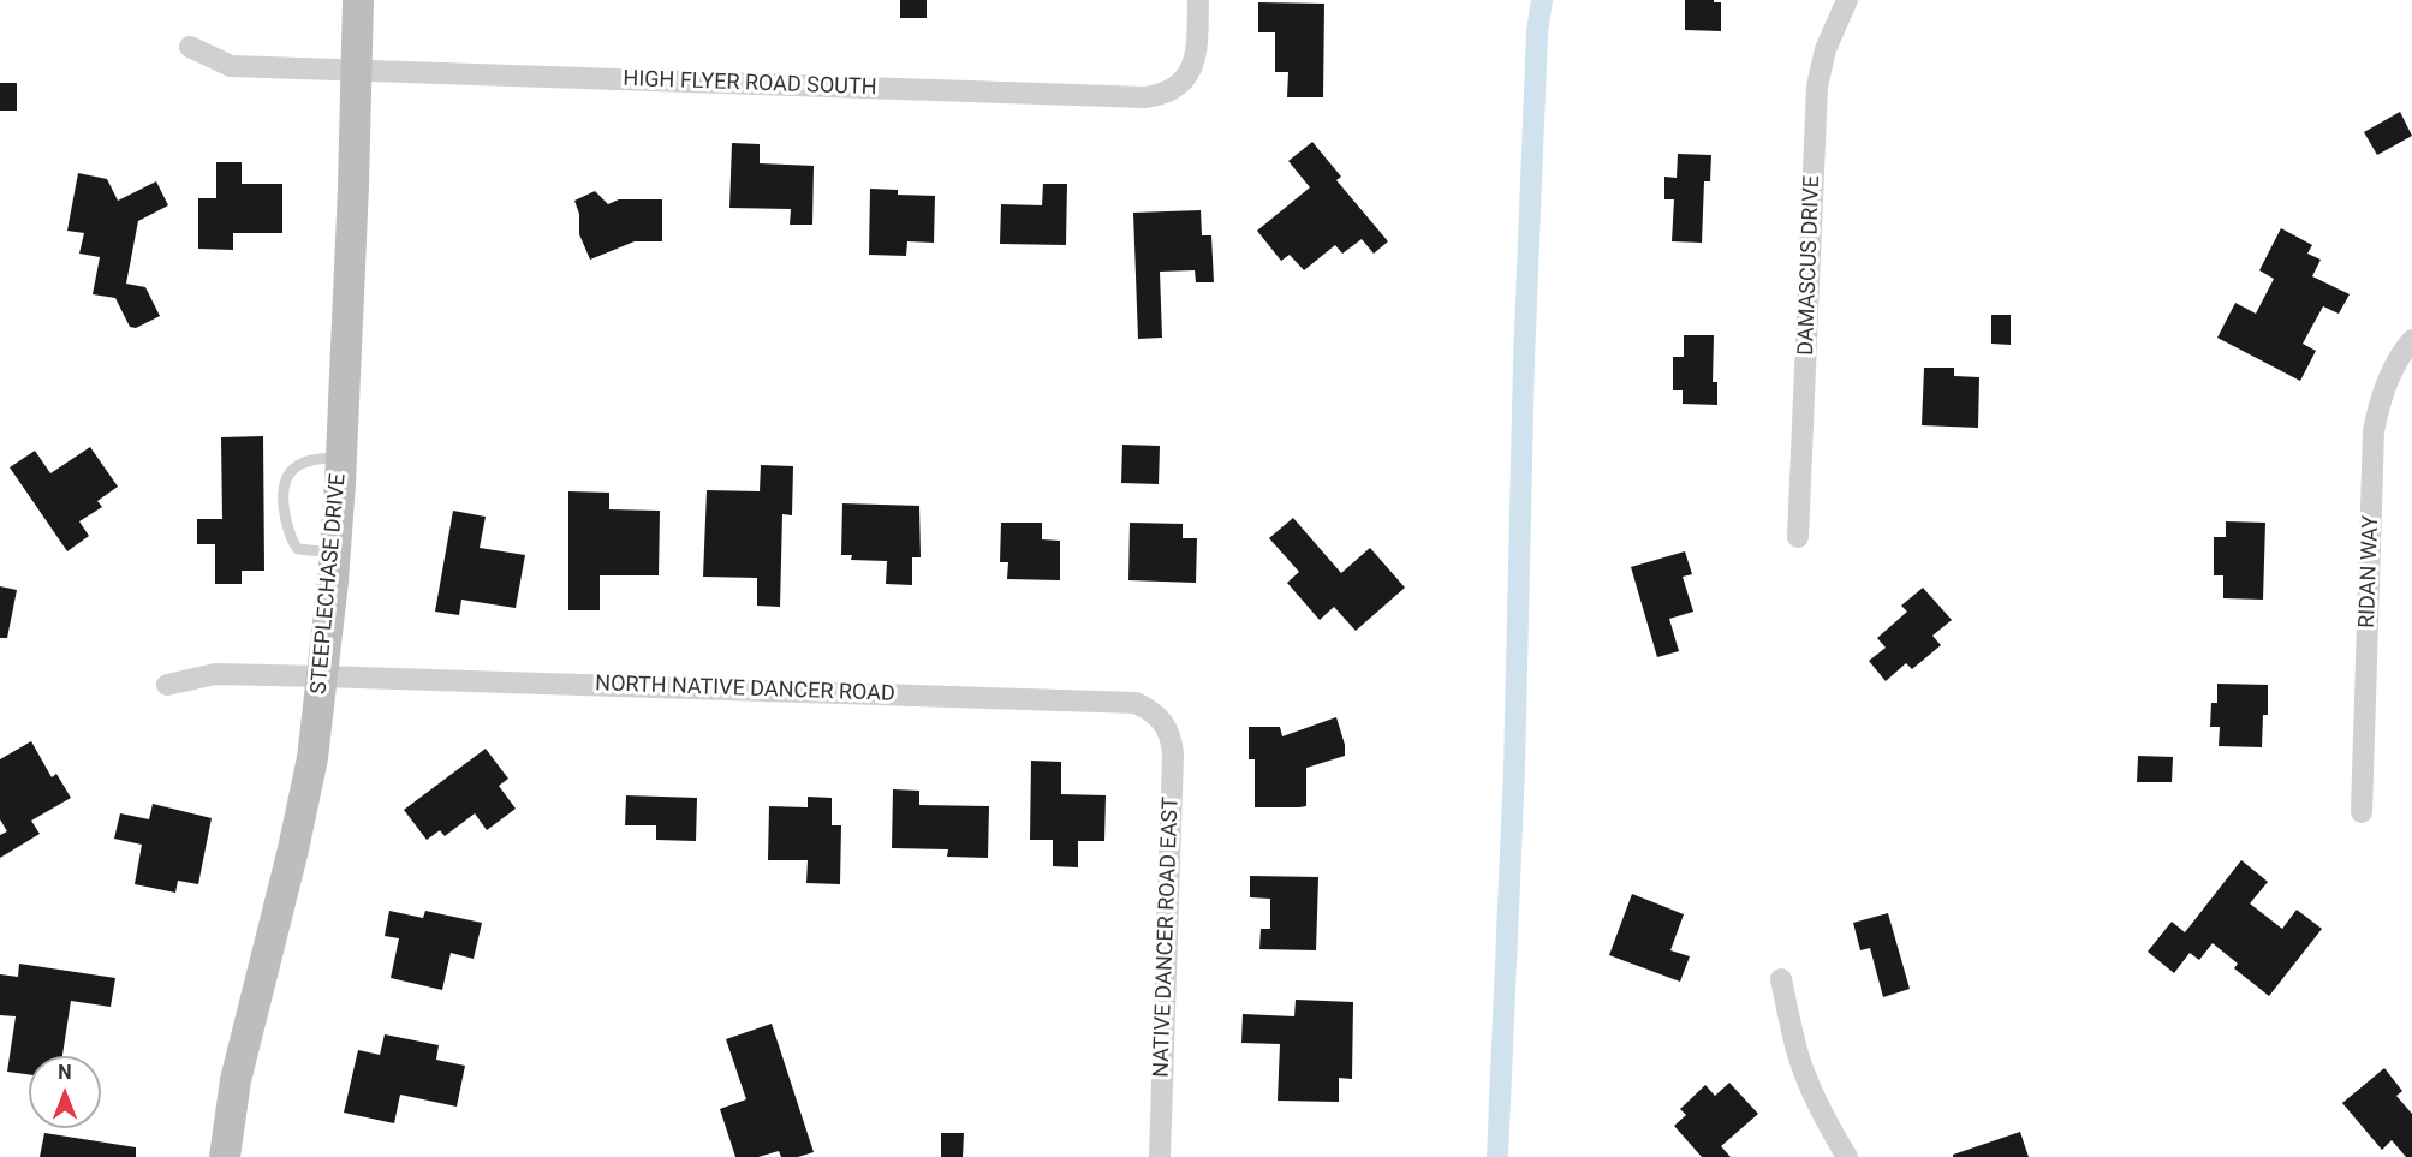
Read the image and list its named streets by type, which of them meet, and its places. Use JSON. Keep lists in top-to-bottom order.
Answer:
{
  "streets": {
    "street": [
      "HIGH FLYER ROAD SOUTH",
      "DAMASCUS DRIVE",
      "RIDAN WAY",
      "STEEPLECHASE DRIVE",
      "NORTH NATIVE DANCER ROAD",
      "NATIVE DANCER ROAD EAST"
    ]
  },
  "crossings": [
    ["HIGH FLYER ROAD SOUTH", "STEEPLECHASE DRIVE"],
    ["STEEPLECHASE DRIVE", "NORTH NATIVE DANCER ROAD"],
    ["NORTH NATIVE DANCER ROAD", "NATIVE DANCER ROAD EAST"]
  ],
  "north": "top"
}
